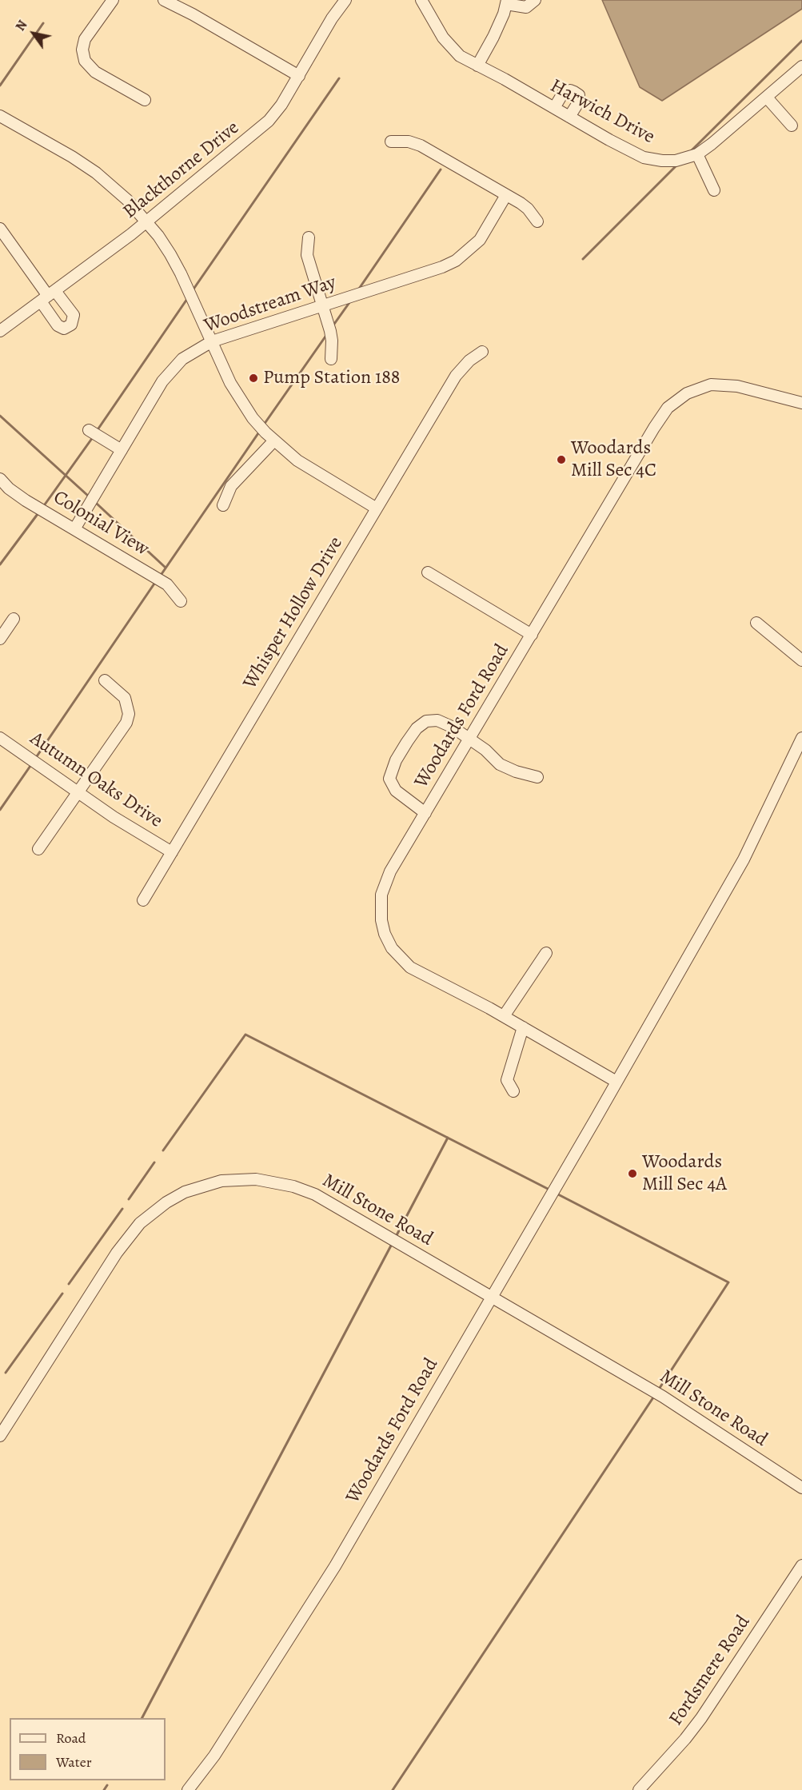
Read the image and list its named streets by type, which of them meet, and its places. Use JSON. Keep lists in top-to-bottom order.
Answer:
{
  "streets": {
    "street": [
      "Harwich Drive",
      "Blackthorne Drive",
      "Woodstream Way",
      "Colonial View",
      "Whisper Hollow Drive",
      "Woodards Ford Road",
      "Autumn Oaks Drive",
      "Mill Stone Road",
      "Fordsmere Road"
    ]
  },
  "crossings": [
    ["Woodstream Way", "Colonial View"],
    ["Whisper Hollow Drive", "Autumn Oaks Drive"],
    ["Woodards Ford Road", "Mill Stone Road"]
  ],
  "places": ["Pump Station 188", "Woodards Mill Sec 4C", "Woodards Mill Sec 4A"],
  "legend": ["Road", "Water"],
  "north": "top left"
}
